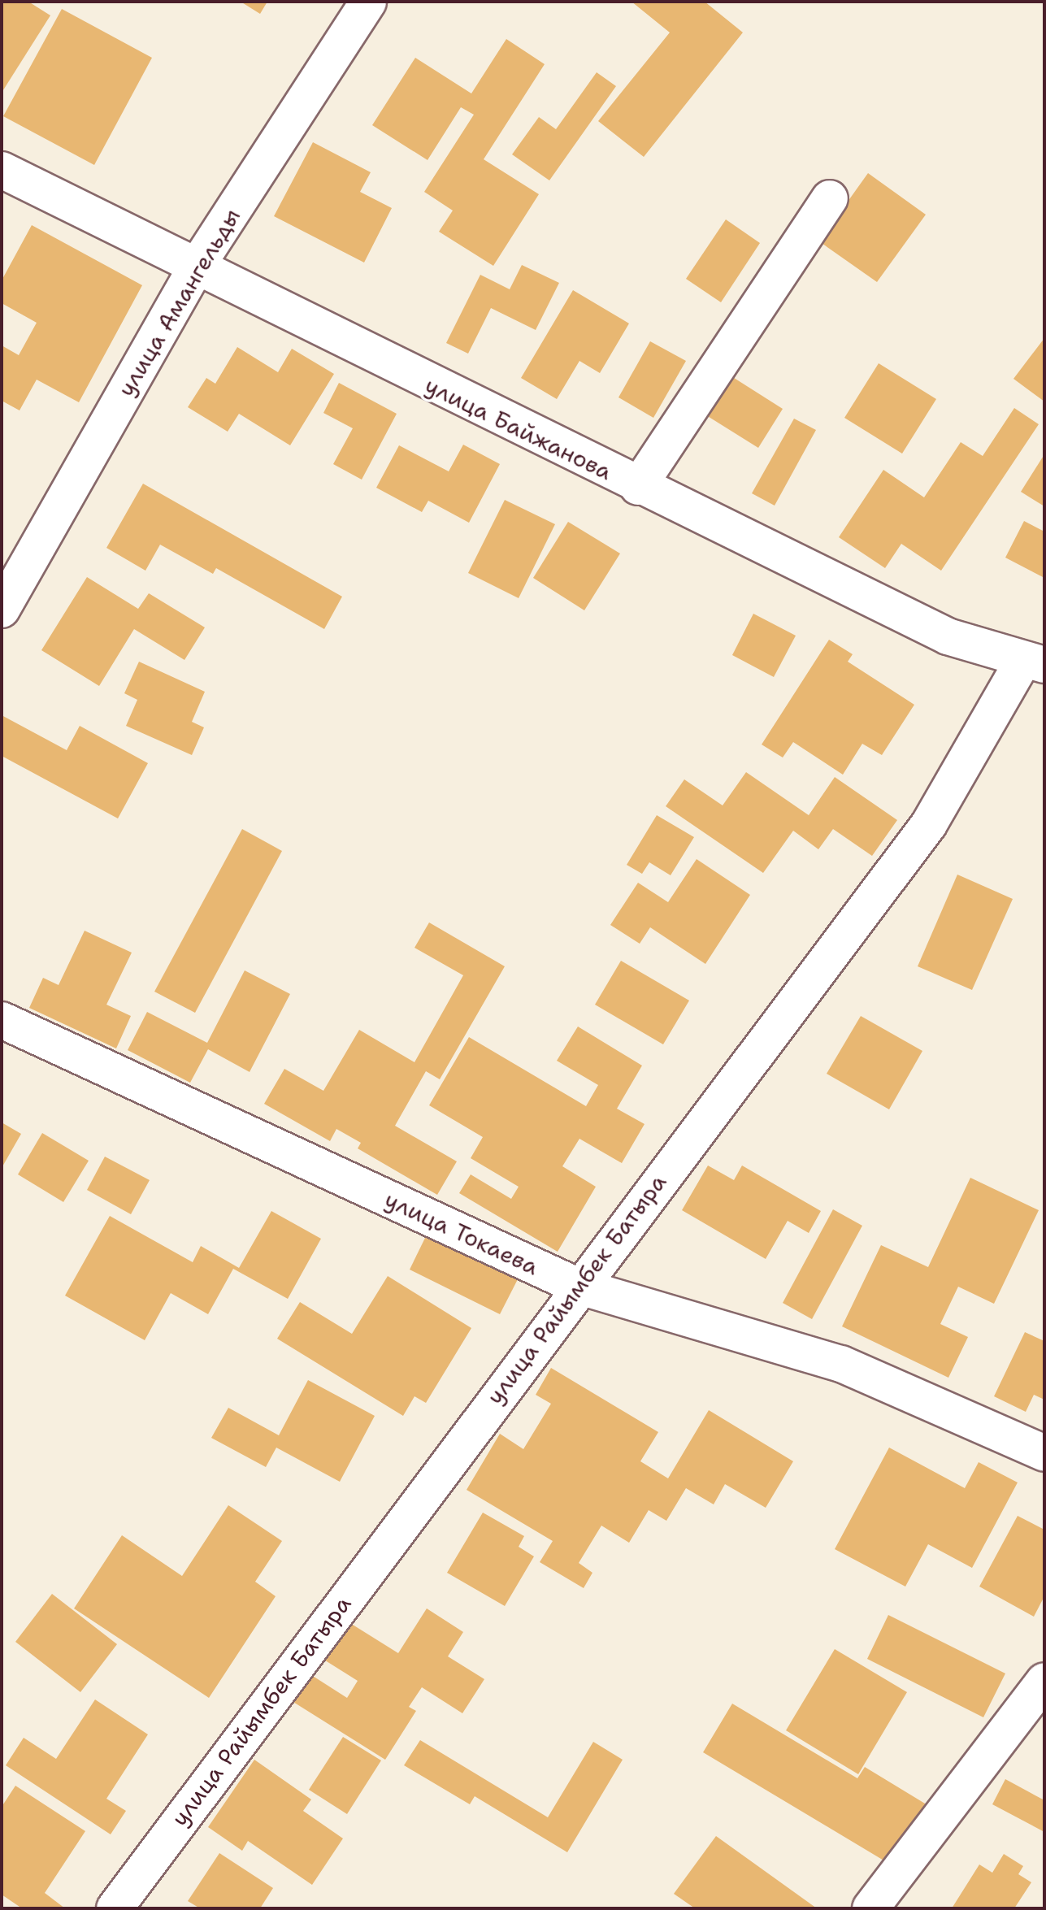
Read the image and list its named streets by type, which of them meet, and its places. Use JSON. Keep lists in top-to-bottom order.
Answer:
{
  "streets": {
    "street": [
      "улица Амангельды",
      "улица Байжанова",
      "улица Токаева",
      "улица Райымбек Батыра"
    ]
  },
  "crossings": [
    ["улица Амангельды", "улица Байжанова"],
    ["улица Байжанова", "улица Райымбек Батыра"],
    ["улица Токаева", "улица Райымбек Батыра"]
  ]
}
